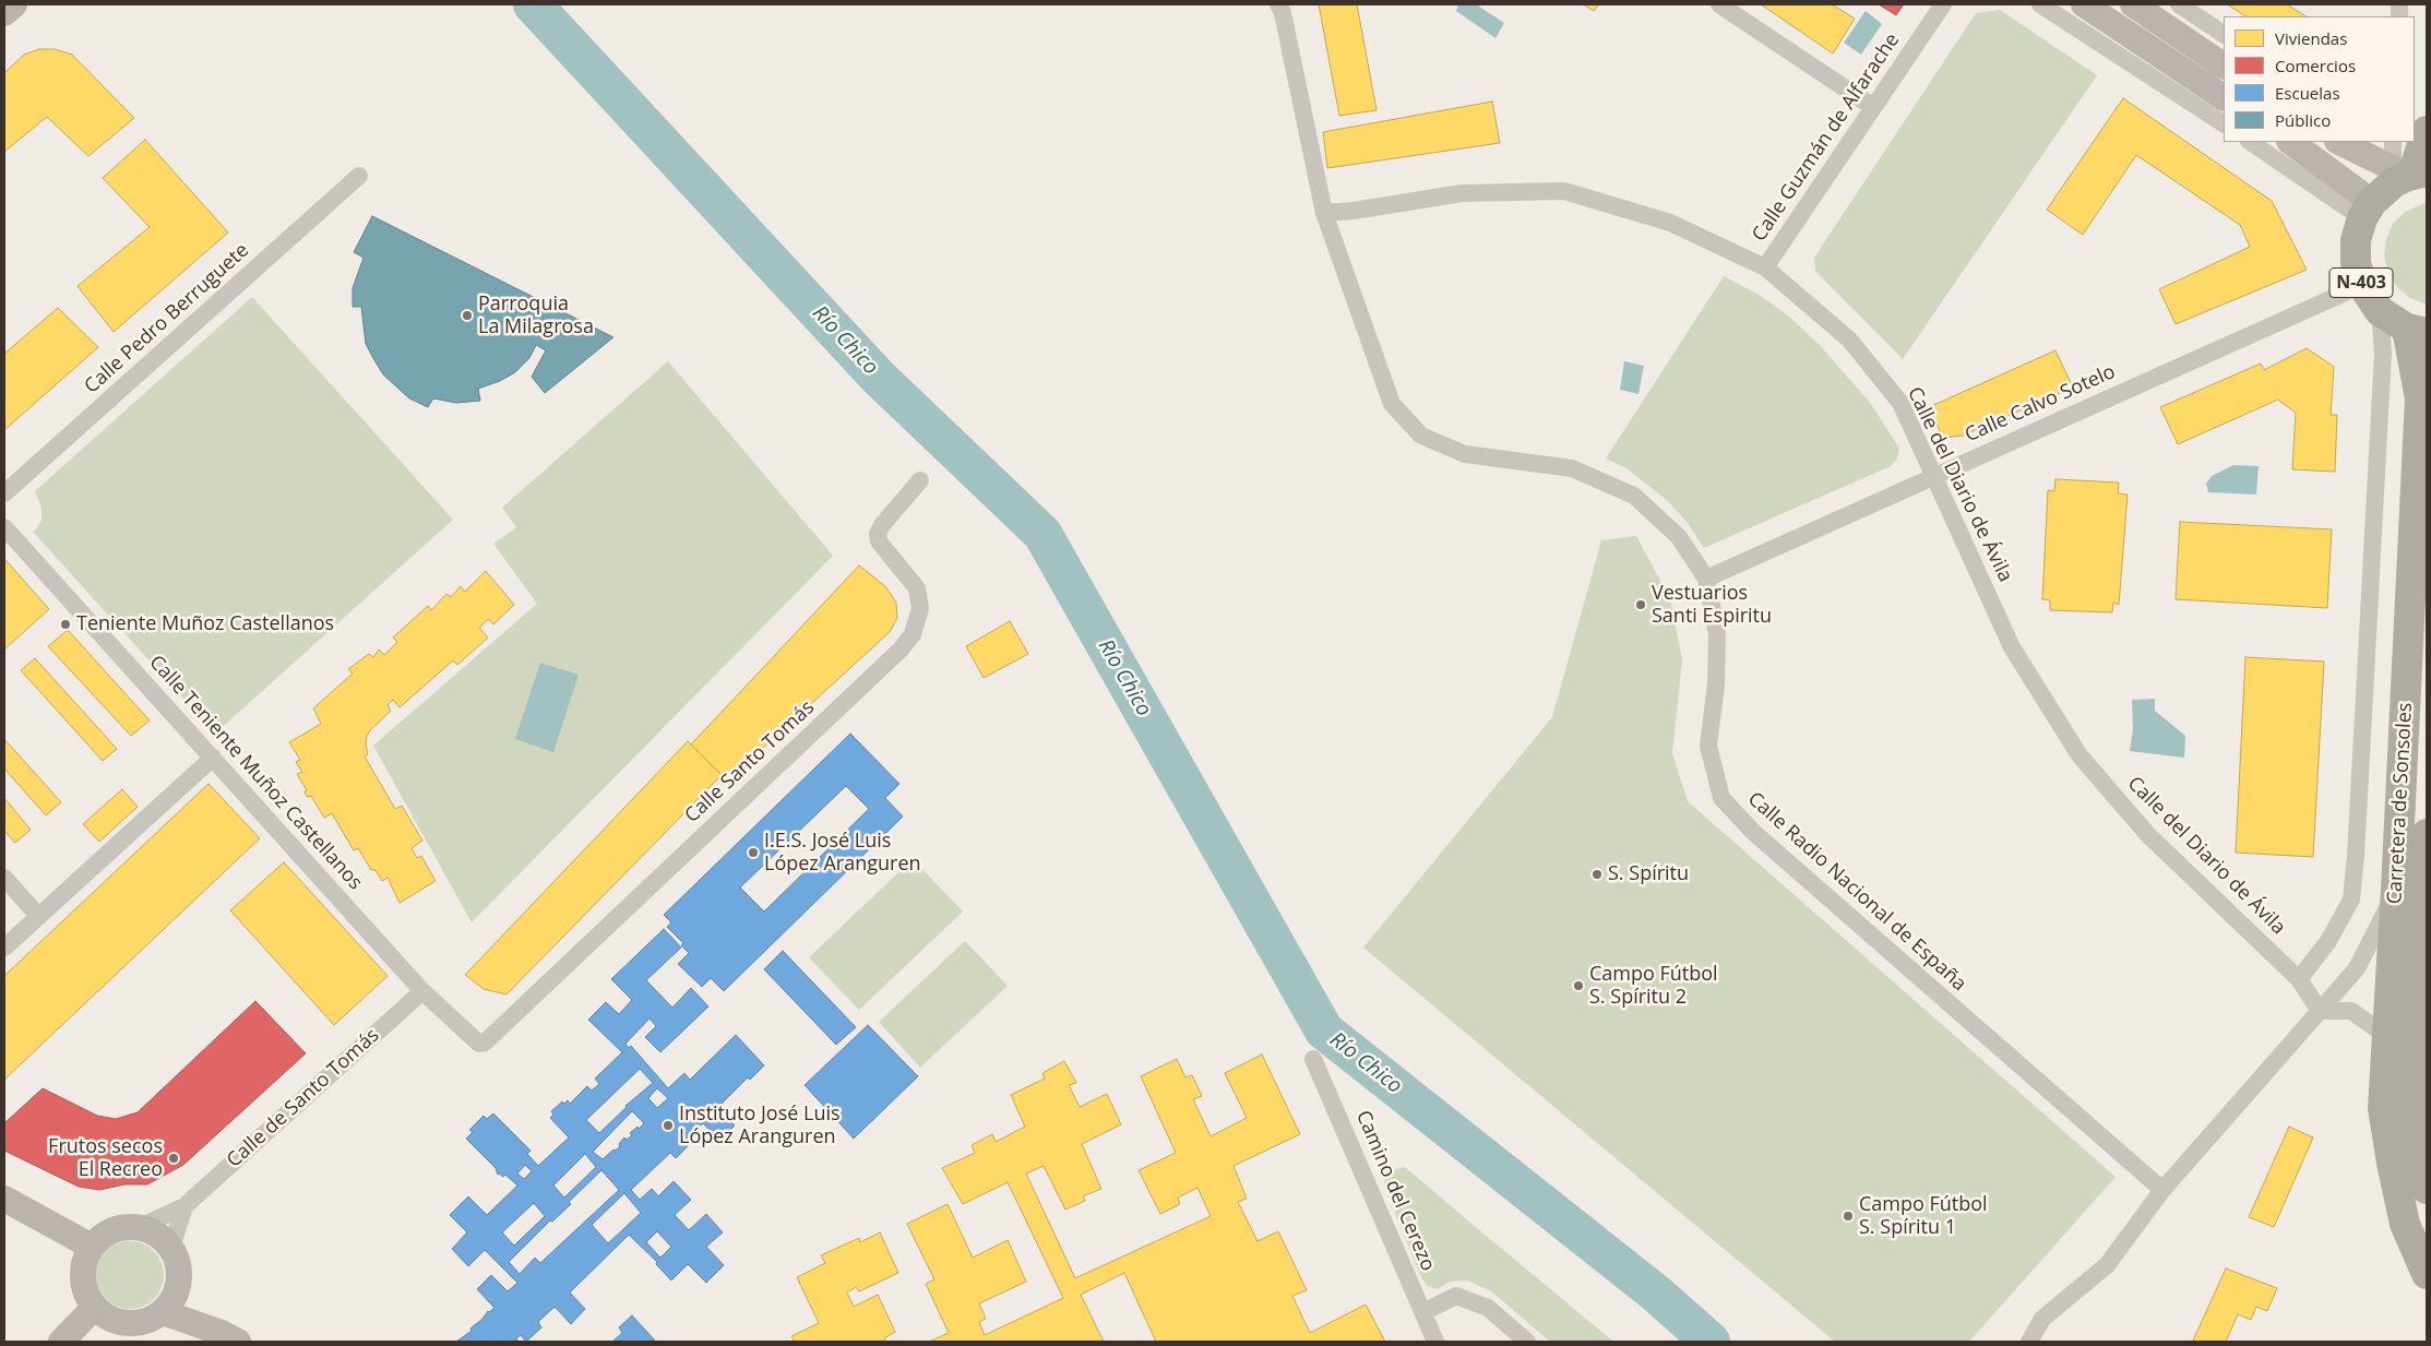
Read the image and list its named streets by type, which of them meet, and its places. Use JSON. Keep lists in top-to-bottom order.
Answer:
{
  "streets": {
    "highway": ["N-403", "Carretera de Sonsoles"],
    "street": [
      "Calle Guzmán de Alfarache",
      "Calle Pedro Berruguete",
      "Calle Calvo Sotelo",
      "Calle del Diario de Ávila",
      "Calle Santo Tomás",
      "Calle Teniente Muñoz Castellanos",
      "Calle Radio Nacional de España",
      "Calle de Santo Tomás",
      "Camino del Cerezo"
    ]
  },
  "crossings": [
    ["Calle Guzmán de Alfarache", "Calle del Diario de Ávila"],
    ["N-403", "Calle Calvo Sotelo"],
    ["N-403", "Carretera de Sonsoles"],
    ["Calle Calvo Sotelo", "Calle del Diario de Ávila"],
    ["Calle Calvo Sotelo", "Calle Radio Nacional de España"],
    ["Calle del Diario de Ávila", "Calle Radio Nacional de España"],
    ["Calle Santo Tomás", "Calle Teniente Muñoz Castellanos"],
    ["Calle Teniente Muñoz Castellanos", "Calle de Santo Tomás"]
  ],
  "water": ["Río Chico"],
  "places": [
    "Parroquia La Milagrosa",
    "Vestuarios Santi Espiritu",
    "Teniente Muñoz Castellanos",
    "I.E.S. José Luis López Aranguren",
    "S. Spíritu",
    "Campo Fútbol S. Spíritu 2",
    "Instituto José Luis López Aranguren",
    "Frutos secos El Recreo",
    "Campo Fútbol S. Spíritu 1"
  ],
  "legend": [
    "Viviendas",
    "Comercios",
    "Escuelas",
    "Público"
  ]
}
